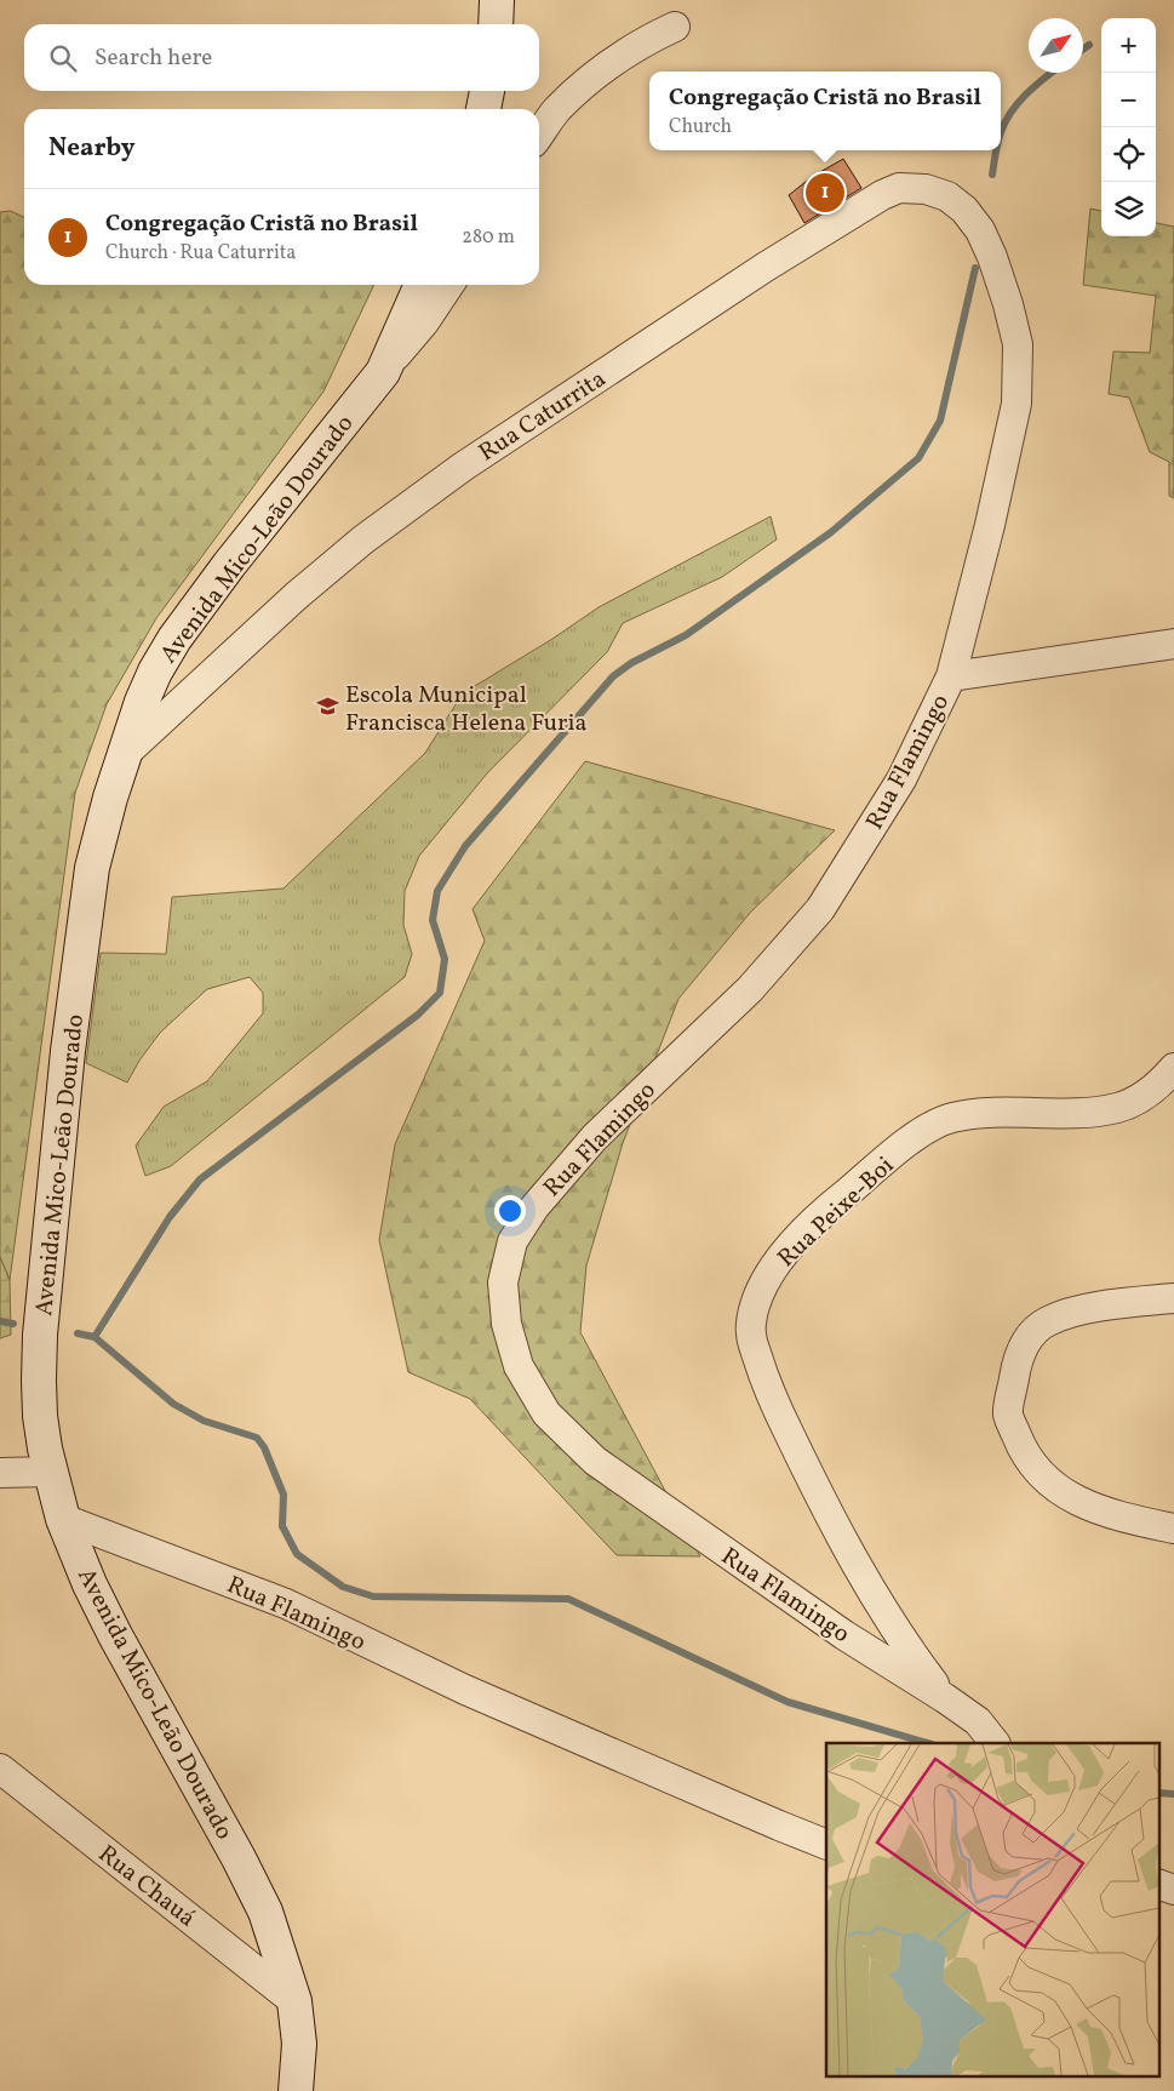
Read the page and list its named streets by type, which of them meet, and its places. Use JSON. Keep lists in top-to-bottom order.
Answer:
{
  "streets": {
    "street": [
      "Rua Caturrita",
      "Avenida Mico-Leão Dourado",
      "Rua Flamingo",
      "Rua Peixe-Boi",
      "Rua Chauá"
    ]
  },
  "crossings": [
    ["Rua Caturrita", "Avenida Mico-Leão Dourado"],
    ["Rua Caturrita", "Rua Flamingo"],
    ["Avenida Mico-Leão Dourado", "Rua Flamingo"],
    ["Avenida Mico-Leão Dourado", "Rua Chauá"],
    ["Rua Flamingo", "Rua Peixe-Boi"]
  ],
  "places": {
    "school or university": ["Escola Municipal Francisca Helena Furia"]
  },
  "north": "top right",
  "page": {
    "map_buttons": ["+", "−"],
    "search": "Search here",
    "popup": ["Congregação Cristã no Brasil", "Church"],
    "heading": "Nearby",
    "pins": "1",
    "list": [
      {
        "mark": "1",
        "name": "Congregação Cristã no Brasil",
        "note": "Church · Rua Caturrita",
        "value": "280 m"
      }
    ]
  }
}
